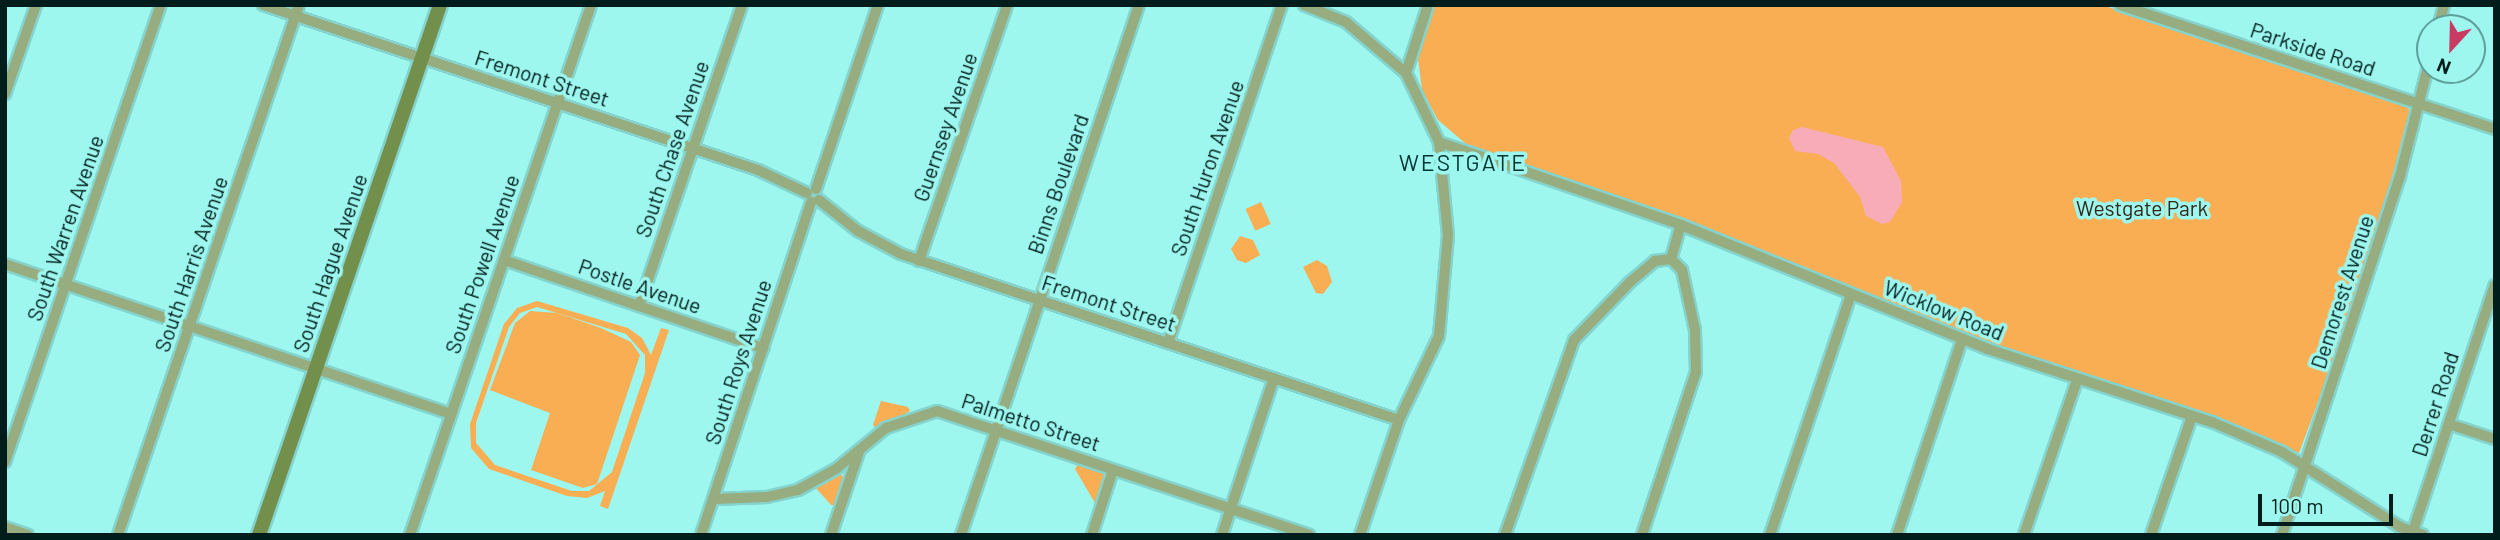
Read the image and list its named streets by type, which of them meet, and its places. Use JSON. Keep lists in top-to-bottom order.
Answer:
{
  "streets": {
    "main road": ["South Hague Avenue"],
    "street": [
      "Parkside Road",
      "Fremont Street",
      "Guernsey Avenue",
      "South Chase Avenue",
      "South Huron Avenue",
      "Binns Boulevard",
      "South Warren Avenue",
      "South Harris Avenue",
      "South Powell Avenue",
      "Postle Avenue",
      "Demorest Avenue",
      "Wicklow Road",
      "South Roys Avenue",
      "Derrer Road",
      "Palmetto Street"
    ]
  },
  "crossings": [
    ["Parkside Road", "Demorest Avenue"],
    ["Fremont Street", "Guernsey Avenue"],
    ["Fremont Street", "South Chase Avenue"],
    ["Fremont Street", "South Huron Avenue"],
    ["Fremont Street", "Binns Boulevard"],
    ["Fremont Street", "South Hague Avenue"],
    ["Fremont Street", "South Harris Avenue"],
    ["Fremont Street", "South Powell Avenue"],
    ["Fremont Street", "South Roys Avenue"],
    ["South Chase Avenue", "Postle Avenue"],
    ["Binns Boulevard", "Palmetto Street"],
    ["South Powell Avenue", "Postle Avenue"],
    ["Postle Avenue", "South Roys Avenue"],
    ["Demorest Avenue", "Wicklow Road"],
    ["Wicklow Road", "Derrer Road"],
    ["South Roys Avenue", "Palmetto Street"]
  ],
  "districts": ["WESTGATE"],
  "parks": ["Westgate Park"],
  "scale_bar": "100 m",
  "north": "bottom"
}
